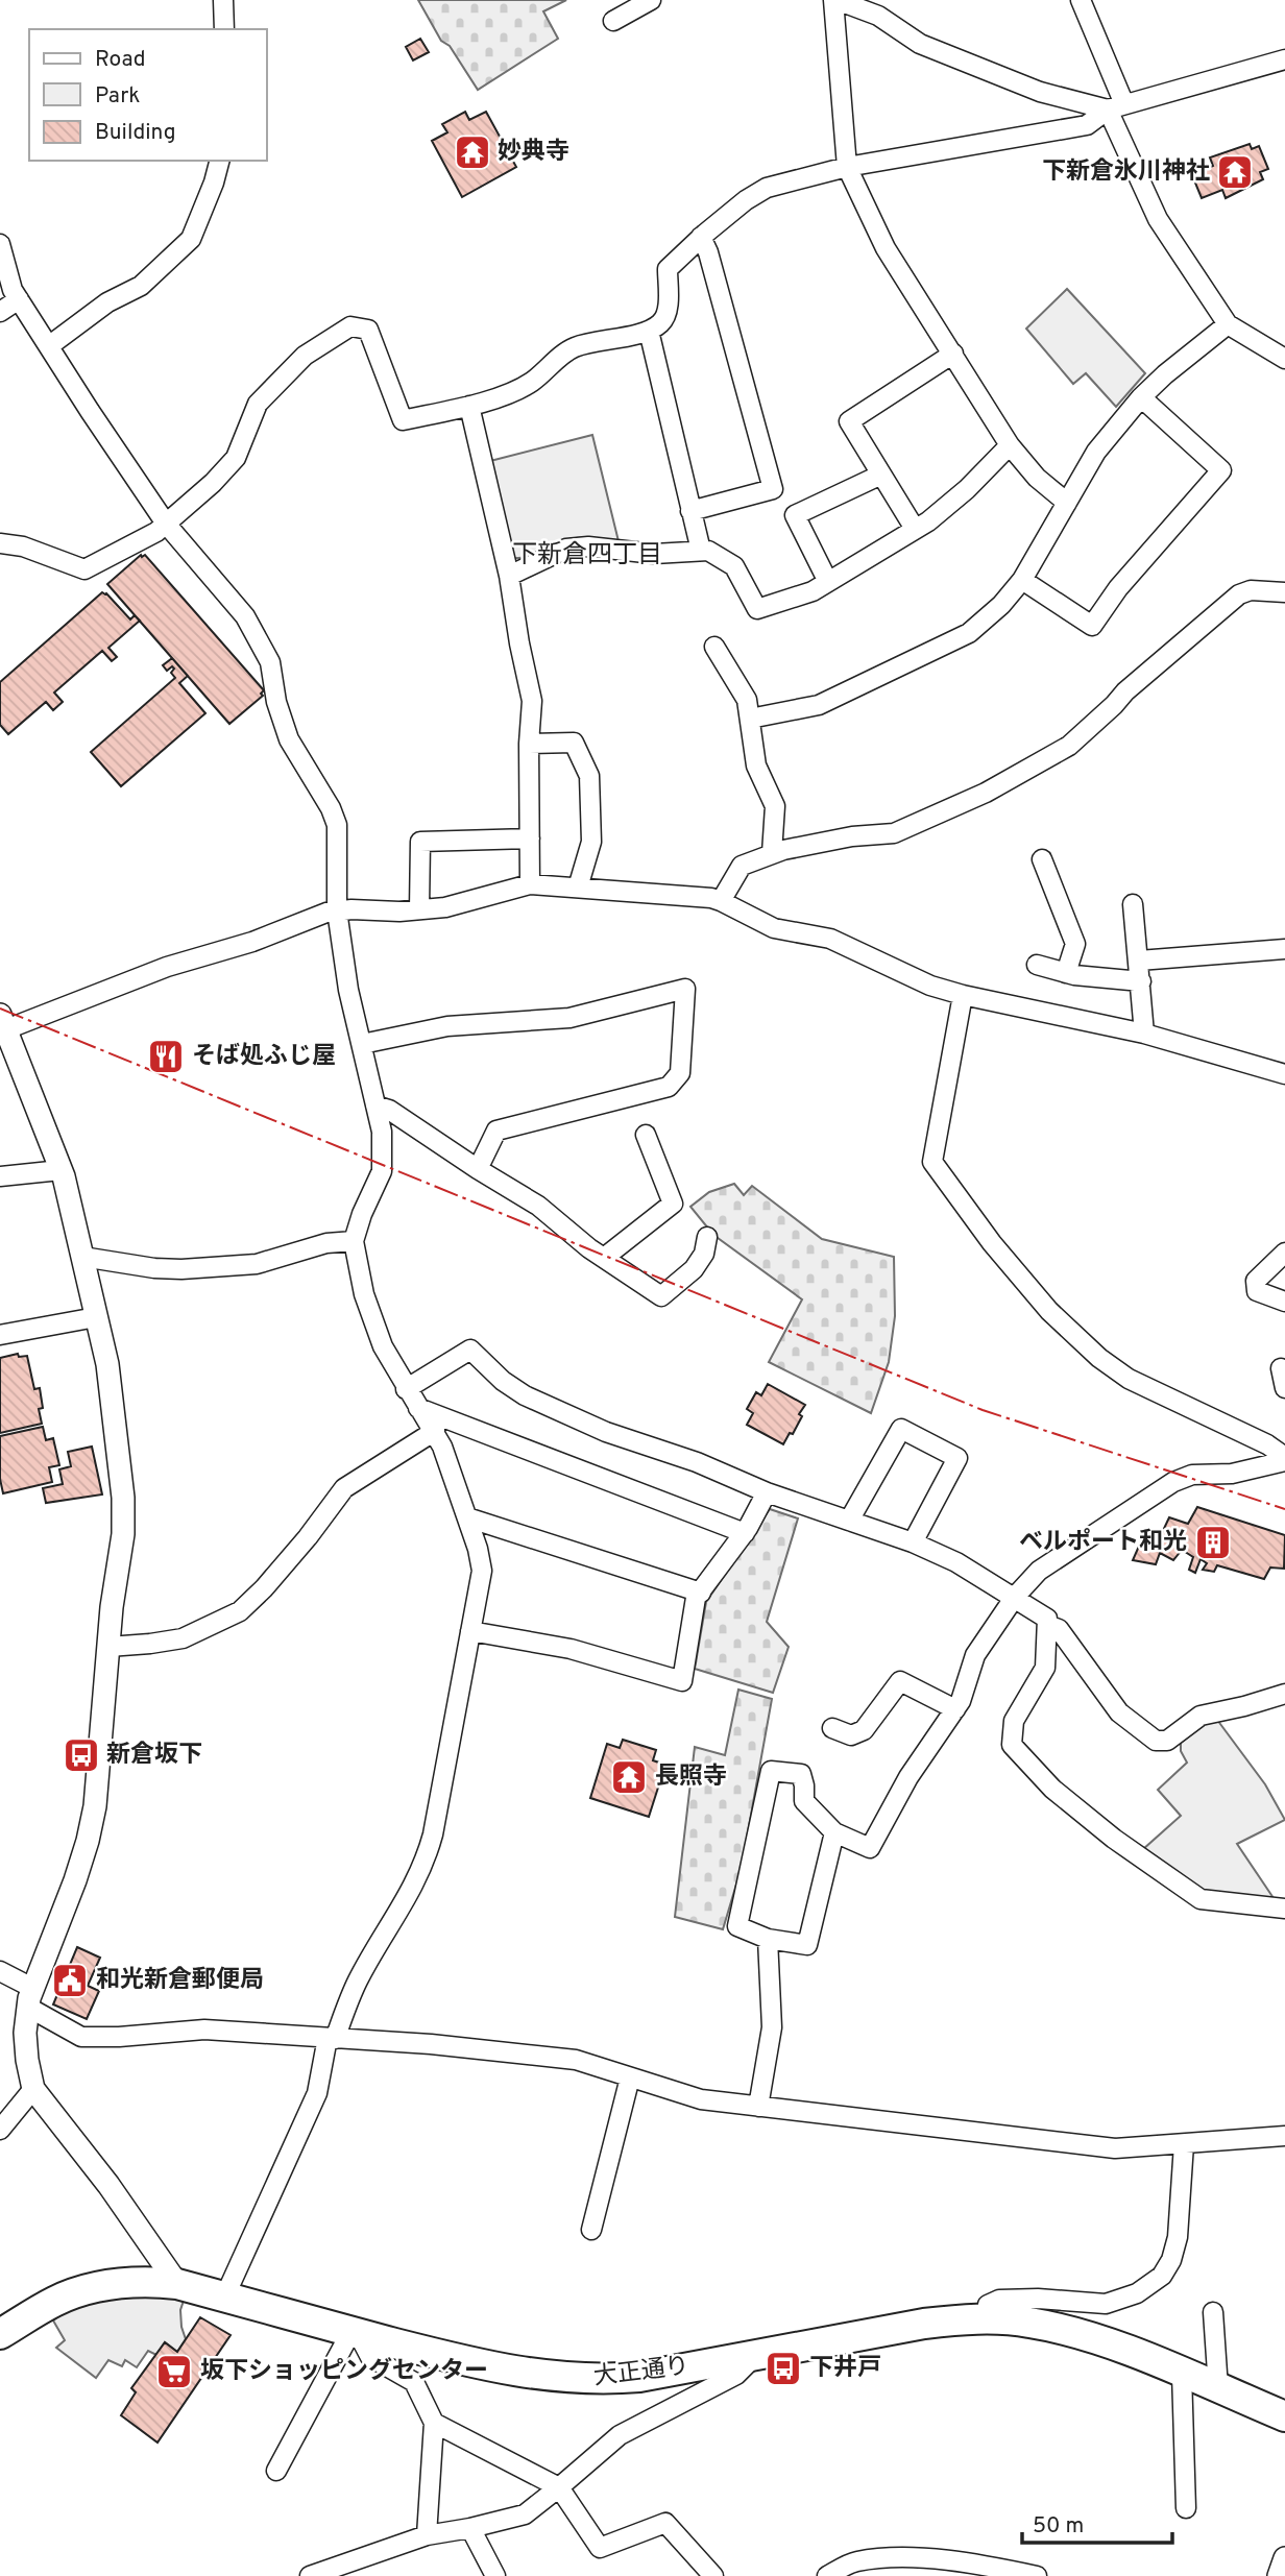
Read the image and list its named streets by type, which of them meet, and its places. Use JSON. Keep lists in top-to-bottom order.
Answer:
{
  "streets": {
    "main road": ["大正通り"]
  },
  "districts": ["下新倉四丁目"],
  "places": {
    "temple": ["妙典寺", "下新倉氷川神社", "長照寺"],
    "restaurant": ["そば処ふじ屋"],
    "building": ["ベルポート和光"],
    "bus stop": ["新倉坂下", "下井戸"],
    "public building": ["和光新倉郵便局"],
    "supermarket": ["坂下ショッピングセンター"]
  },
  "legend": ["Road", "Park", "Building"],
  "scale_bar": "50 m"
}
